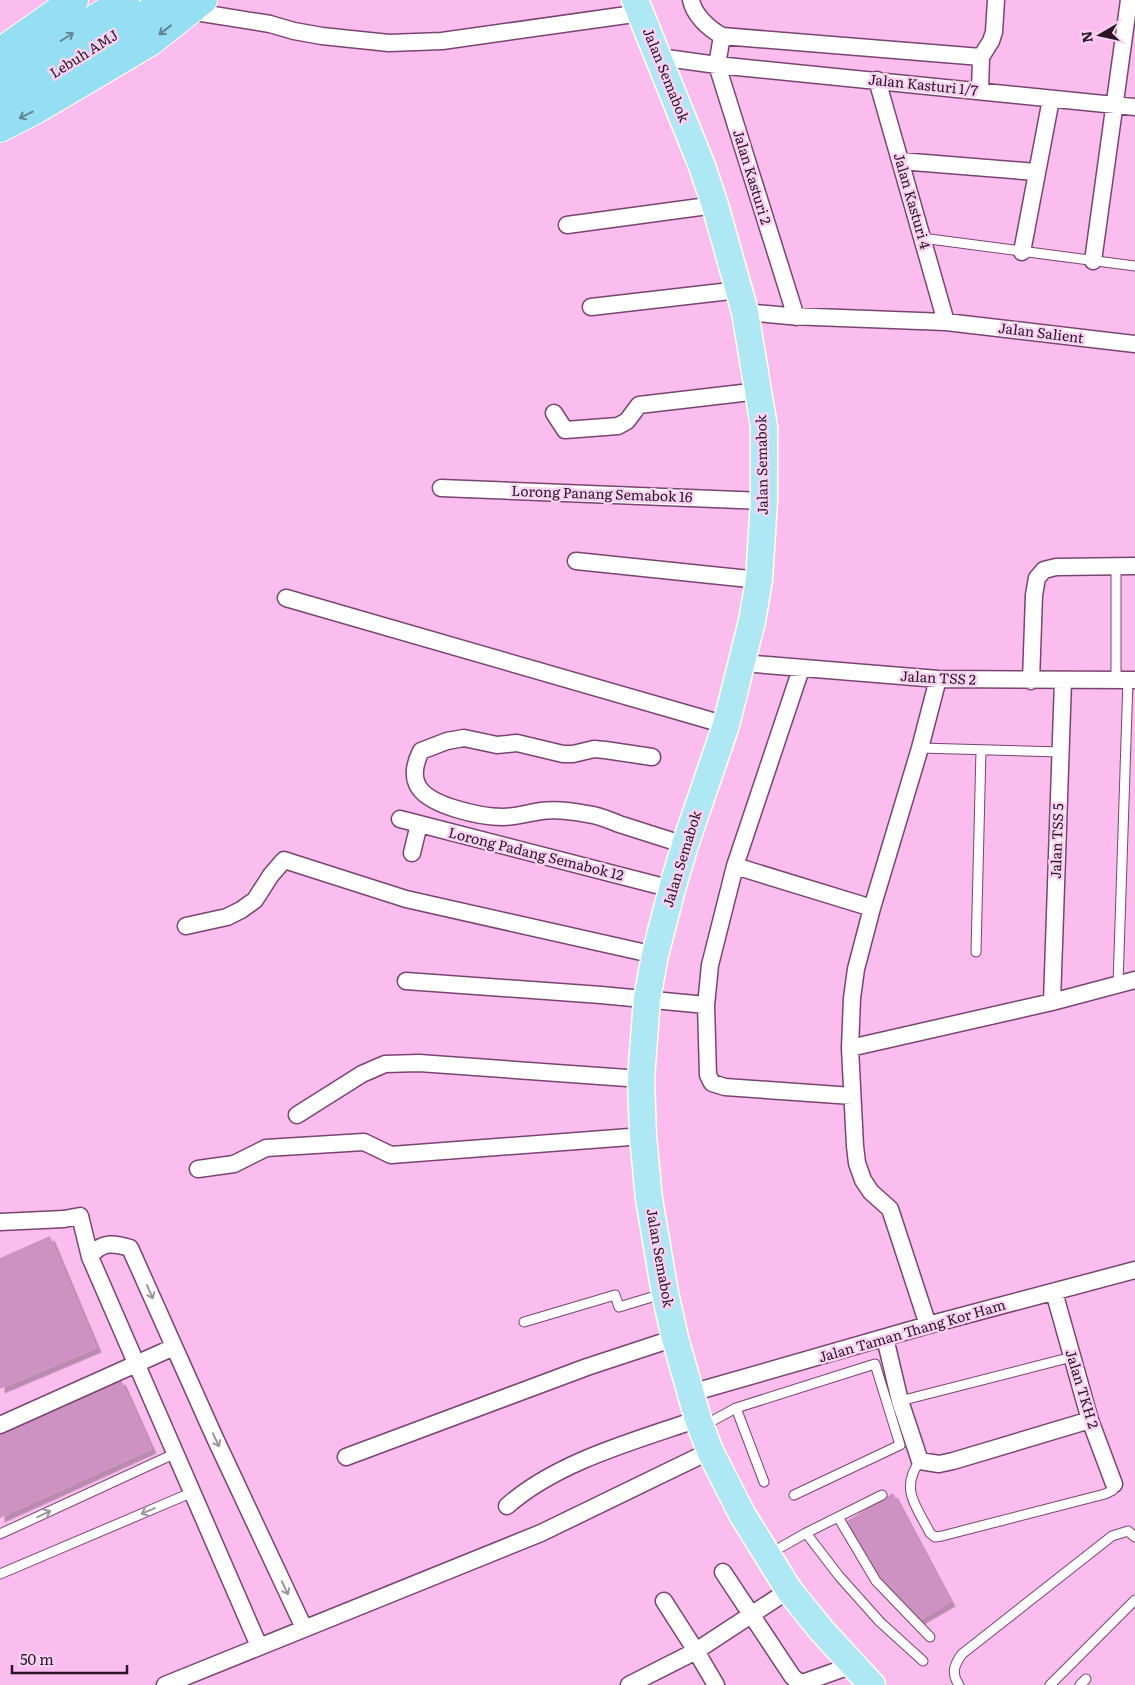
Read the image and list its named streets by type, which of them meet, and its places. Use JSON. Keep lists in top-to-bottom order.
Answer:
{
  "streets": {
    "highway": ["Lebuh AMJ"],
    "main road": ["Jalan Semabok"],
    "street": [
      "Jalan Kasturi 1/7",
      "Jalan Kasturi 2",
      "Jalan Kasturi 4",
      "Jalan Salient",
      "Lorong Panang Semabok 16",
      "Jalan TSS 2",
      "Jalan TSS 5",
      "Lorong Padang Semabok 12",
      "Jalan Taman Thang Kor Ham",
      "Jalan TKH 2"
    ]
  },
  "crossings": [
    ["Jalan Semabok", "Jalan Kasturi 1/7"],
    ["Jalan Semabok", "Jalan Salient"],
    ["Jalan Semabok", "Lorong Panang Semabok 16"],
    ["Jalan Semabok", "Jalan TSS 2"],
    ["Jalan Semabok", "Lorong Padang Semabok 12"],
    ["Jalan Semabok", "Jalan Taman Thang Kor Ham"],
    ["Jalan Kasturi 1/7", "Jalan Kasturi 2"],
    ["Jalan Kasturi 1/7", "Jalan Kasturi 4"],
    ["Jalan Kasturi 2", "Jalan Salient"],
    ["Jalan Kasturi 4", "Jalan Salient"],
    ["Jalan TSS 2", "Jalan TSS 5"],
    ["Jalan Taman Thang Kor Ham", "Jalan TKH 2"]
  ],
  "scale_bar": "50 m",
  "north": "left"
}
